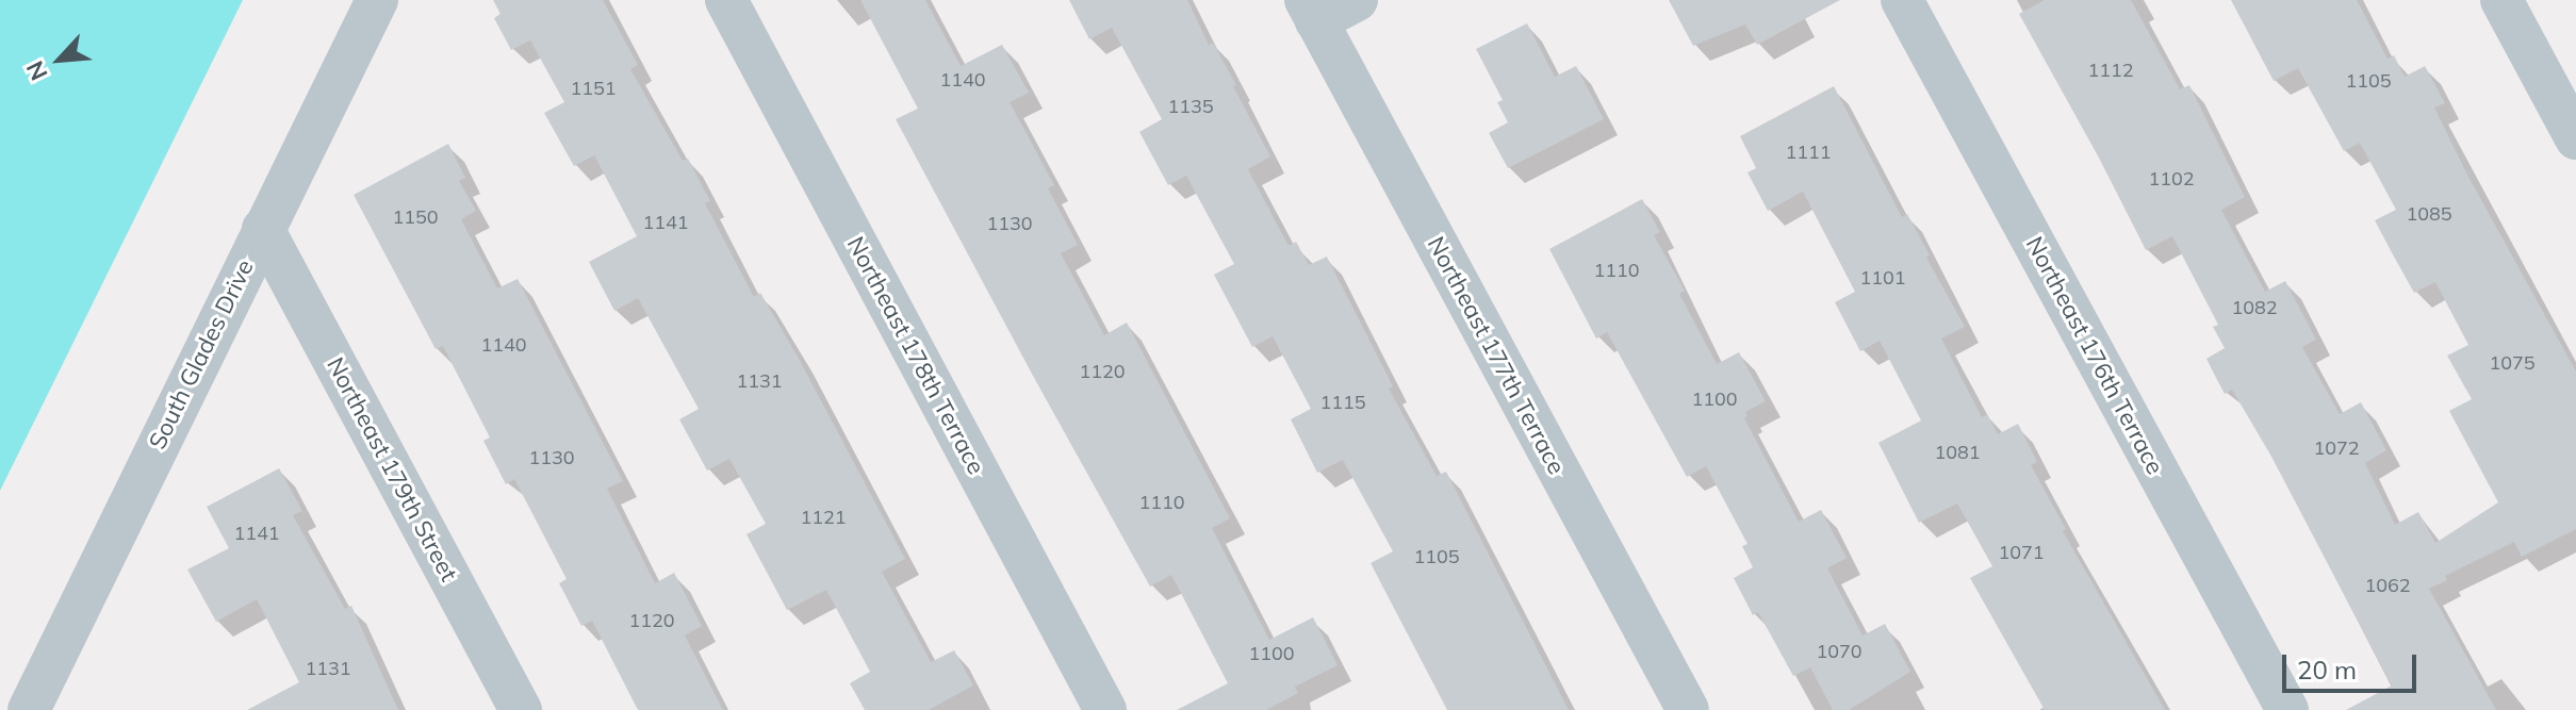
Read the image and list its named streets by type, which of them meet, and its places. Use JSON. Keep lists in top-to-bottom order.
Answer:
{
  "streets": {
    "street": [
      "South Glades Drive",
      "Northeast 178th Terrace",
      "Northeast 177th Terrace",
      "Northeast 176th Terrace",
      "Northeast 179th Street"
    ]
  },
  "crossings": [
    ["South Glades Drive", "Northeast 179th Street"]
  ],
  "house_numbers": [
    "1112",
    "1140",
    "1105",
    "1151",
    "1135",
    "1111",
    "1102",
    "1085",
    "1150",
    "1141",
    "1130",
    "1110",
    "1101",
    "1082",
    "1140",
    "1075",
    "1120",
    "1131",
    "1100",
    "1115",
    "1072",
    "1081",
    "1130",
    "1110",
    "1121",
    "1141",
    "1071",
    "1105",
    "1062",
    "1120",
    "1070",
    "1100",
    "1131"
  ],
  "scale_bar": "20 m",
  "north": "bottom left"
}
